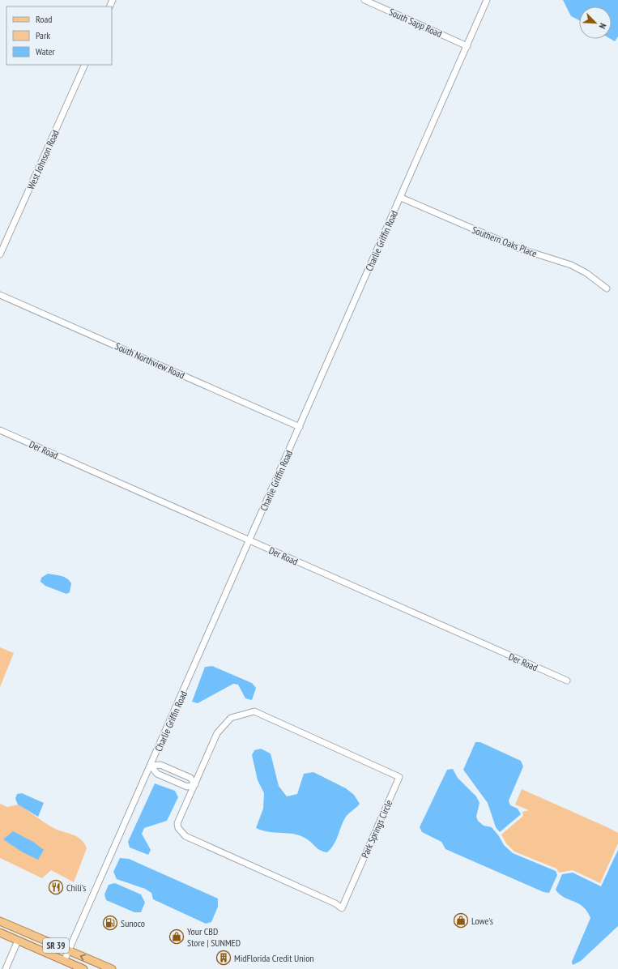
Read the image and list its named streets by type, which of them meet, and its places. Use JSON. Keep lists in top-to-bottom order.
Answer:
{
  "streets": {
    "main road": ["SR 39"],
    "street": [
      "South Sapp Road",
      "West Johnson Road",
      "Charlie Griffin Road",
      "Southern Oaks Place",
      "South Northview Road",
      "Der Road",
      "Park Springs Circle"
    ]
  },
  "crossings": [
    ["South Sapp Road", "Charlie Griffin Road"],
    ["Charlie Griffin Road", "Southern Oaks Place"],
    ["Charlie Griffin Road", "South Northview Road"],
    ["Charlie Griffin Road", "Der Road"],
    ["Charlie Griffin Road", "SR 39"]
  ],
  "places": {
    "restaurant": ["Chili's"],
    "shop": ["Lowe's", "Your CBD Store | SUNMED"],
    "fuel station": ["Sunoco"],
    "building": ["MidFlorida Credit Union"]
  },
  "legend": ["Road", "Park", "Water"],
  "north": "bottom right"
}
